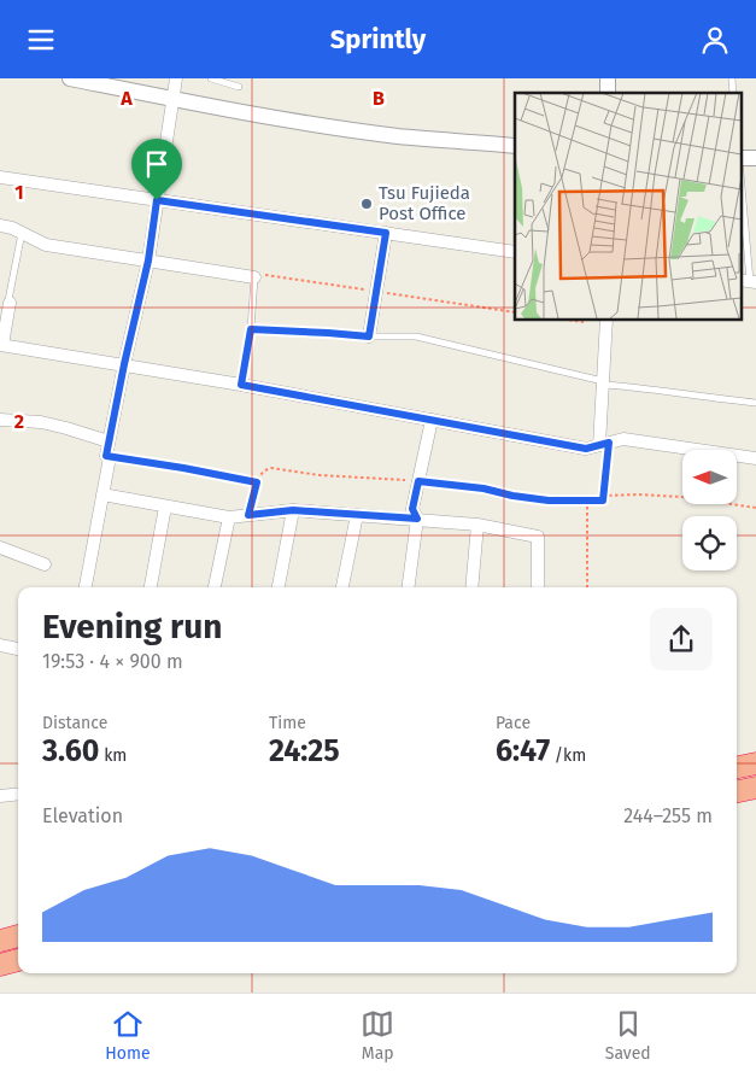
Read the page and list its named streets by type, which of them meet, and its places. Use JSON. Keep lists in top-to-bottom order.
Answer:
{
  "places": ["Tsu Fujieda Post Office"],
  "north": "left",
  "page": {
    "header": "Sprintly",
    "heading": ["Evening run", "19:53 · 4 × 900 m"],
    "stats": [
      ["Distance", "3.60 km"],
      ["Time", "24:25"],
      ["Pace", "6:47 /km"]
    ],
    "chart": ["Elevation", "244–255 m"],
    "tabs": ["Home", "Map", "Saved"]
  },
  "grid": {
    "columns": ["A", "B"],
    "rows": ["1", "2"]
  }
}
